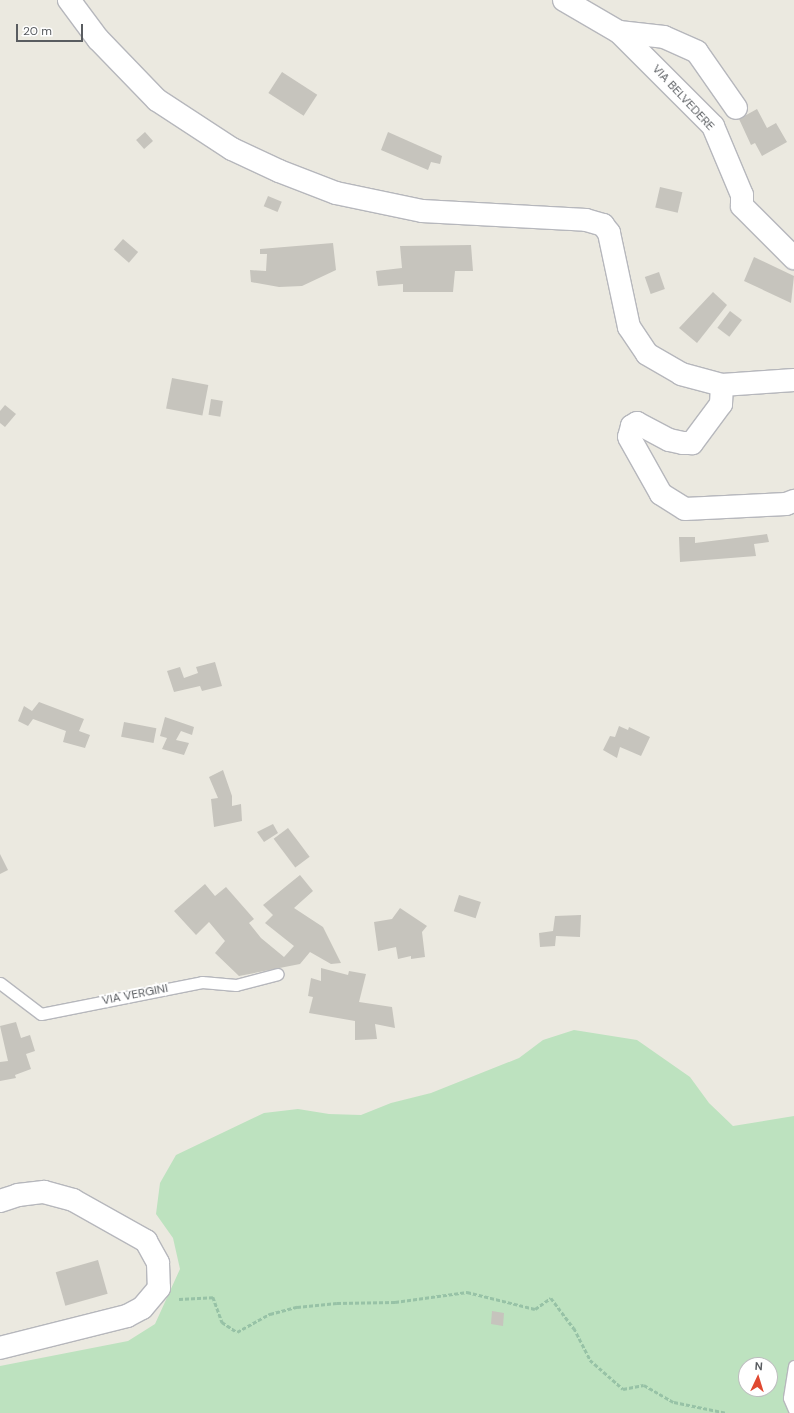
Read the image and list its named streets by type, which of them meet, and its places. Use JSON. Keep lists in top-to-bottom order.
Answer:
{
  "streets": {
    "street": ["VIA BELVEDERE"],
    "lane": ["VIA VERGINI"]
  },
  "scale_bar": "20 m",
  "north": "top"
}
